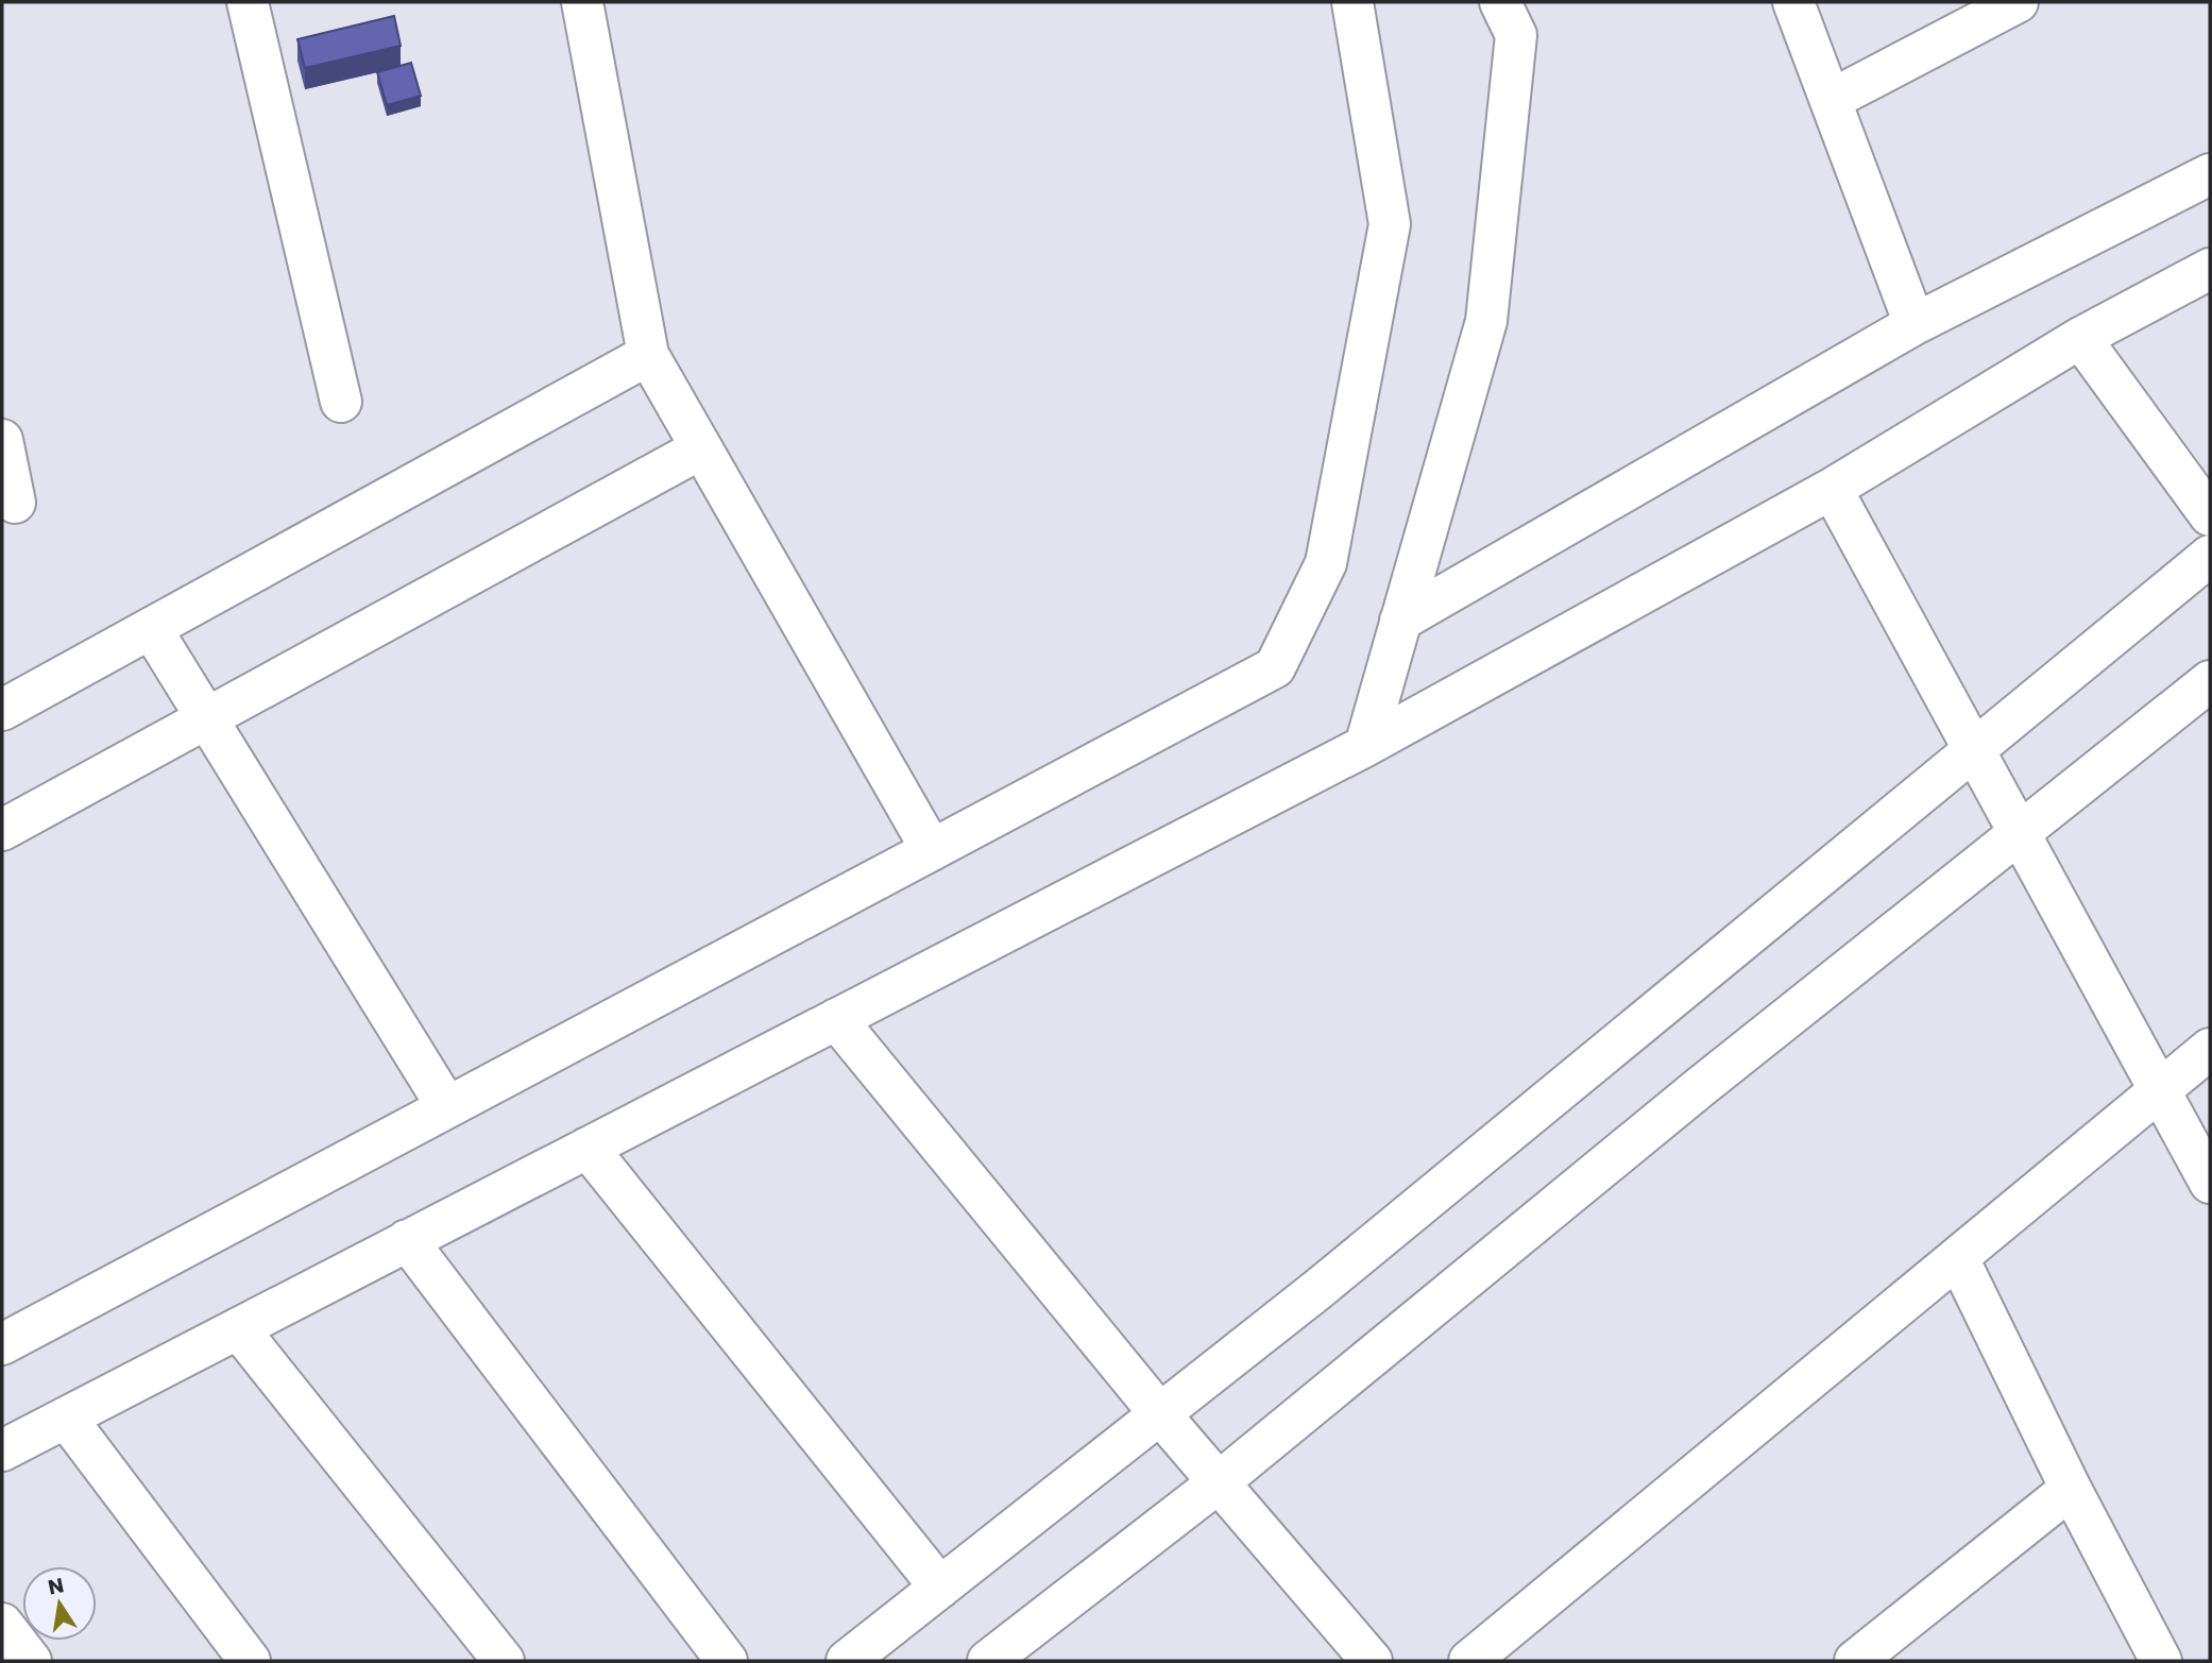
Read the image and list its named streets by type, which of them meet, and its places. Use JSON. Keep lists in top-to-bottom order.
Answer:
{
  "north": "top"
}
